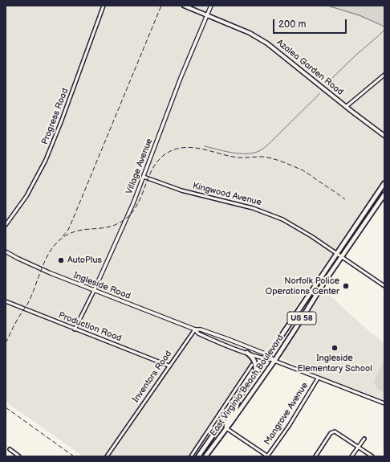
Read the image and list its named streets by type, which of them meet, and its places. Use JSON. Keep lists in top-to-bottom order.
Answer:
{
  "streets": {
    "main road": ["Azalea Garden Road", "US 58", "East Virginia Beach Boulevard"],
    "street": [
      "Progress Road",
      "Village Avenue",
      "Kingwood Avenue",
      "Ingleside Road",
      "Production Road",
      "Inventors Road",
      "Mangrove Avenue"
    ]
  },
  "crossings": [
    ["Azalea Garden Road", "Village Avenue"],
    ["Village Avenue", "Kingwood Avenue"],
    ["Village Avenue", "Ingleside Road"],
    ["Village Avenue", "Production Road"],
    ["Kingwood Avenue", "East Virginia Beach Boulevard"],
    ["Ingleside Road", "Inventors Road"],
    ["Ingleside Road", "East Virginia Beach Boulevard"],
    ["Ingleside Road", "Mangrove Avenue"],
    ["Production Road", "Inventors Road"]
  ],
  "places": ["AutoPlus", "Norfolk Police Operations Center", "Ingleside Elementary School"],
  "scale_bar": "200 m"
}
